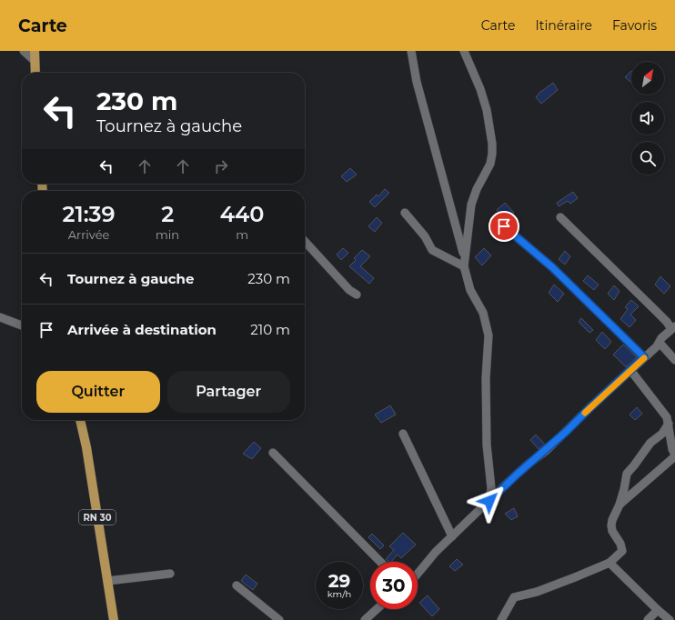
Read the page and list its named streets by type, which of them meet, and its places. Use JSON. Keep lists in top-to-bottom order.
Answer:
{
  "streets": {
    "main road": ["RN 30"]
  },
  "north": "top right",
  "page": {
    "header": "Carte",
    "nav": ["Carte", "Itinéraire", "Favoris"],
    "turn": ["230 m", "Tournez à gauche"],
    "eta": [
      "21:39",
      "Arrivée",
      "2",
      "min",
      "440",
      "m"
    ],
    "list": [
      {
        "name": "Tournez à gauche",
        "value": "230 m"
      },
      {
        "name": "Arrivée à destination",
        "value": "210 m"
      }
    ],
    "buttons": ["Quitter", "Partager"],
    "speed": "29 km/h",
    "limit": "30"
  }
}
